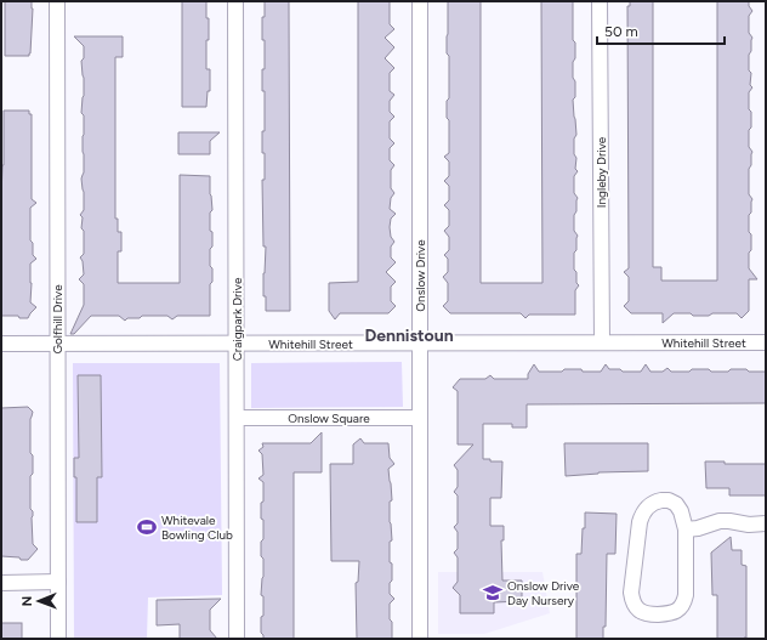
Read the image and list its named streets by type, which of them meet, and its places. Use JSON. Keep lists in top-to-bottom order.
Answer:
{
  "streets": {
    "street": [
      "Ingleby Drive",
      "Onslow Drive",
      "Golfhill Drive",
      "Craigpark Drive",
      "Whitehill Street",
      "Onslow Square"
    ]
  },
  "crossings": [
    ["Ingleby Drive", "Whitehill Street"],
    ["Onslow Drive", "Whitehill Street"],
    ["Onslow Drive", "Onslow Square"],
    ["Golfhill Drive", "Whitehill Street"],
    ["Craigpark Drive", "Whitehill Street"],
    ["Craigpark Drive", "Onslow Square"]
  ],
  "districts": ["Dennistoun"],
  "places": {
    "sports": ["Whitevale Bowling Club"],
    "school or university": ["Onslow Drive Day Nursery"]
  },
  "scale_bar": "50 m",
  "north": "left"
}
